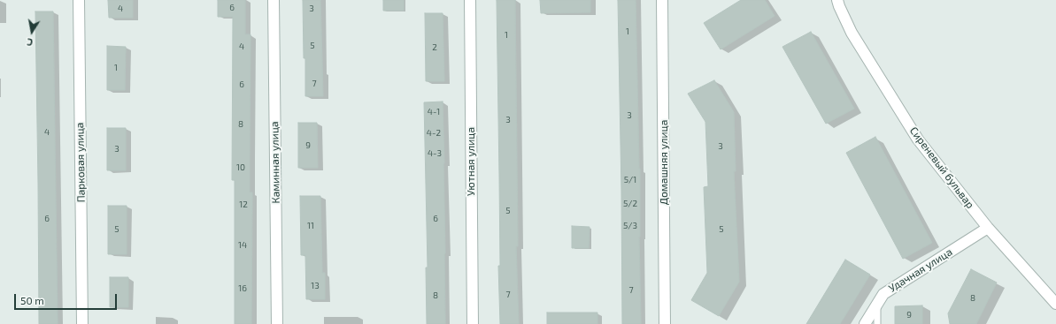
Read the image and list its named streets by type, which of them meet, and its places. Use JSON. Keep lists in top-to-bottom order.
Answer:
{
  "streets": {
    "street": [
      "Уютная улица",
      "Парковая улица",
      "Каминная улица",
      "Домашняя улица",
      "Сиреневый бульвар",
      "Удачная улица"
    ]
  },
  "crossings": [
    ["Сиреневый бульвар", "Удачная улица"]
  ],
  "house_numbers": [
    "6",
    "4",
    "3",
    "1",
    "1",
    "5",
    "4",
    "2",
    "1",
    "7",
    "6",
    "4-1",
    "3",
    "3",
    "8",
    "4",
    "4-2",
    "9",
    "3",
    "3",
    "4-3",
    "10",
    "5/1",
    "5/2",
    "12",
    "5",
    "6",
    "6",
    "11",
    "5/3",
    "5",
    "5",
    "14",
    "13",
    "16",
    "7",
    "7",
    "8",
    "8",
    "9"
  ],
  "scale_bar": "50 m",
  "north": "bottom"
}
